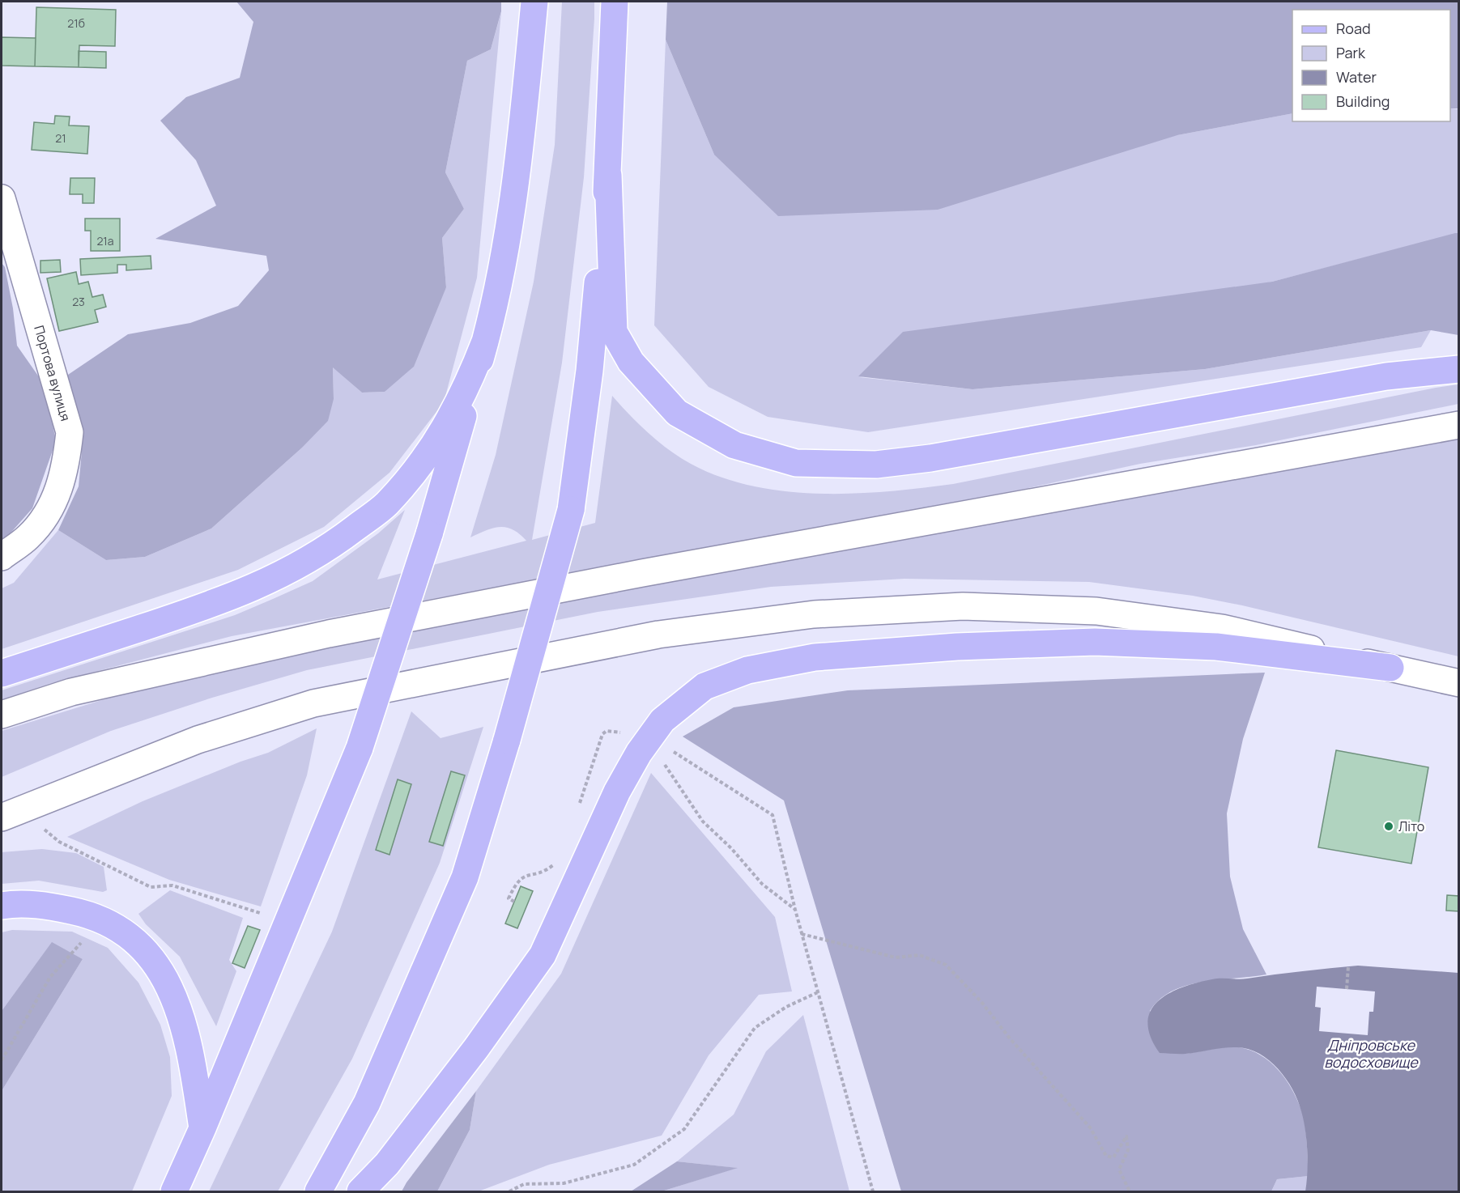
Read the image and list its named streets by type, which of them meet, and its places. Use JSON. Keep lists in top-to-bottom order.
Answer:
{
  "streets": {
    "street": ["Портова вулиця"]
  },
  "water": ["Дніпровське водосховище"],
  "places": ["Літо"],
  "house_numbers": [
    "21б",
    "21",
    "21а",
    "23"
  ],
  "legend": [
    "Road",
    "Park",
    "Water",
    "Building"
  ]
}
